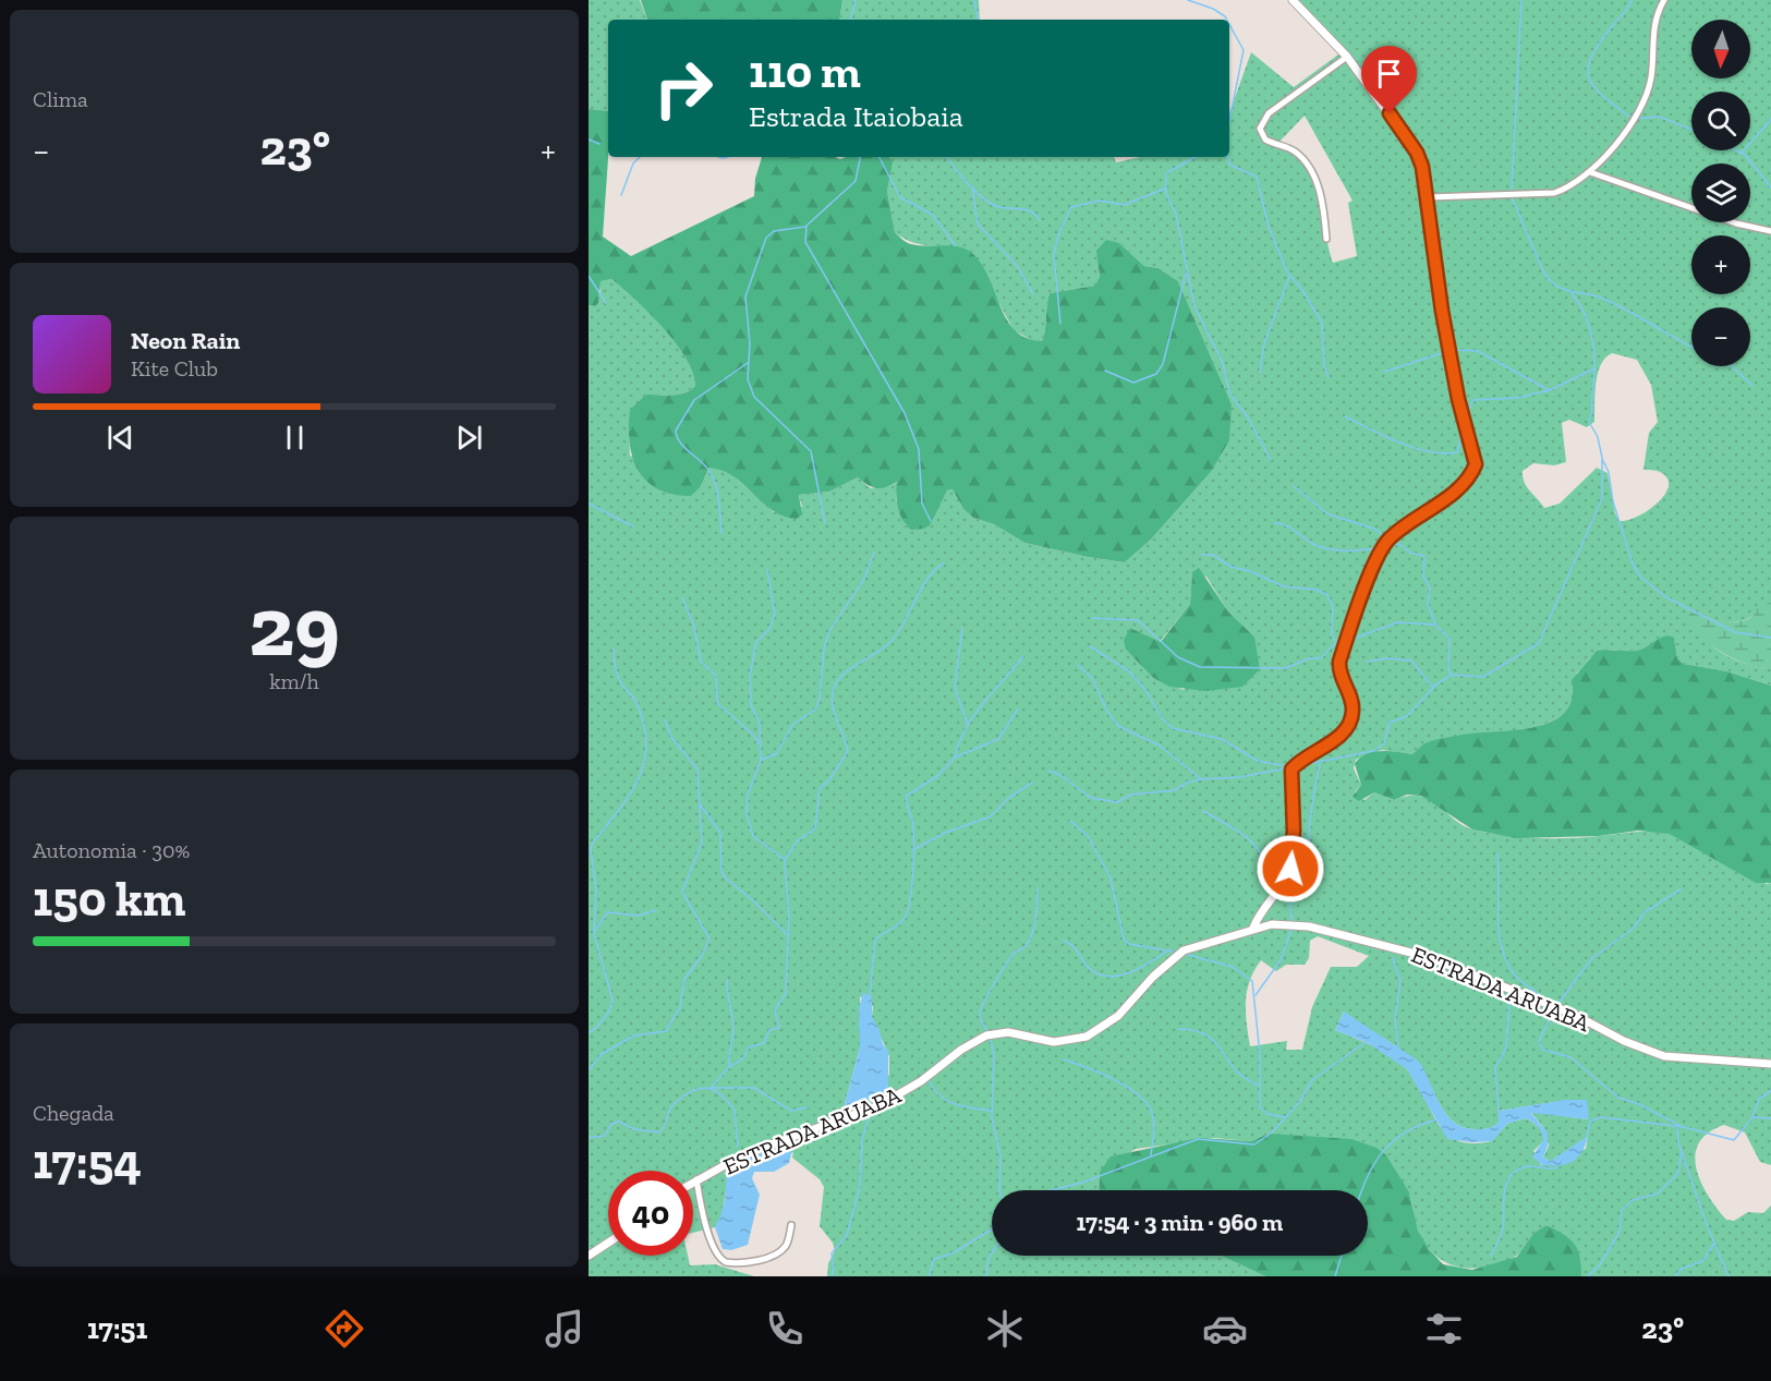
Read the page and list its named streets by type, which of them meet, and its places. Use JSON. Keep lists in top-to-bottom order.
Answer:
{
  "streets": {
    "street": ["ESTRADA ARUABA"]
  },
  "north": "bottom",
  "page": {
    "tile": [
      "Clima",
      ["29", "km/h"],
      ["Autonomia · 30%", "150 km"],
      ["Chegada", "17:54"]
    ],
    "map_buttons": ["+", "−"],
    "turn": ["110 m", "Estrada Itaiobaia"],
    "heat": ["−", "23°", "+"],
    "song": ["Neon Rain", "Kite Club"],
    "limit": "40",
    "trip": "17:54 · 3 min · 960 m",
    "tabs": ["17:51", "23°"]
  }
}
